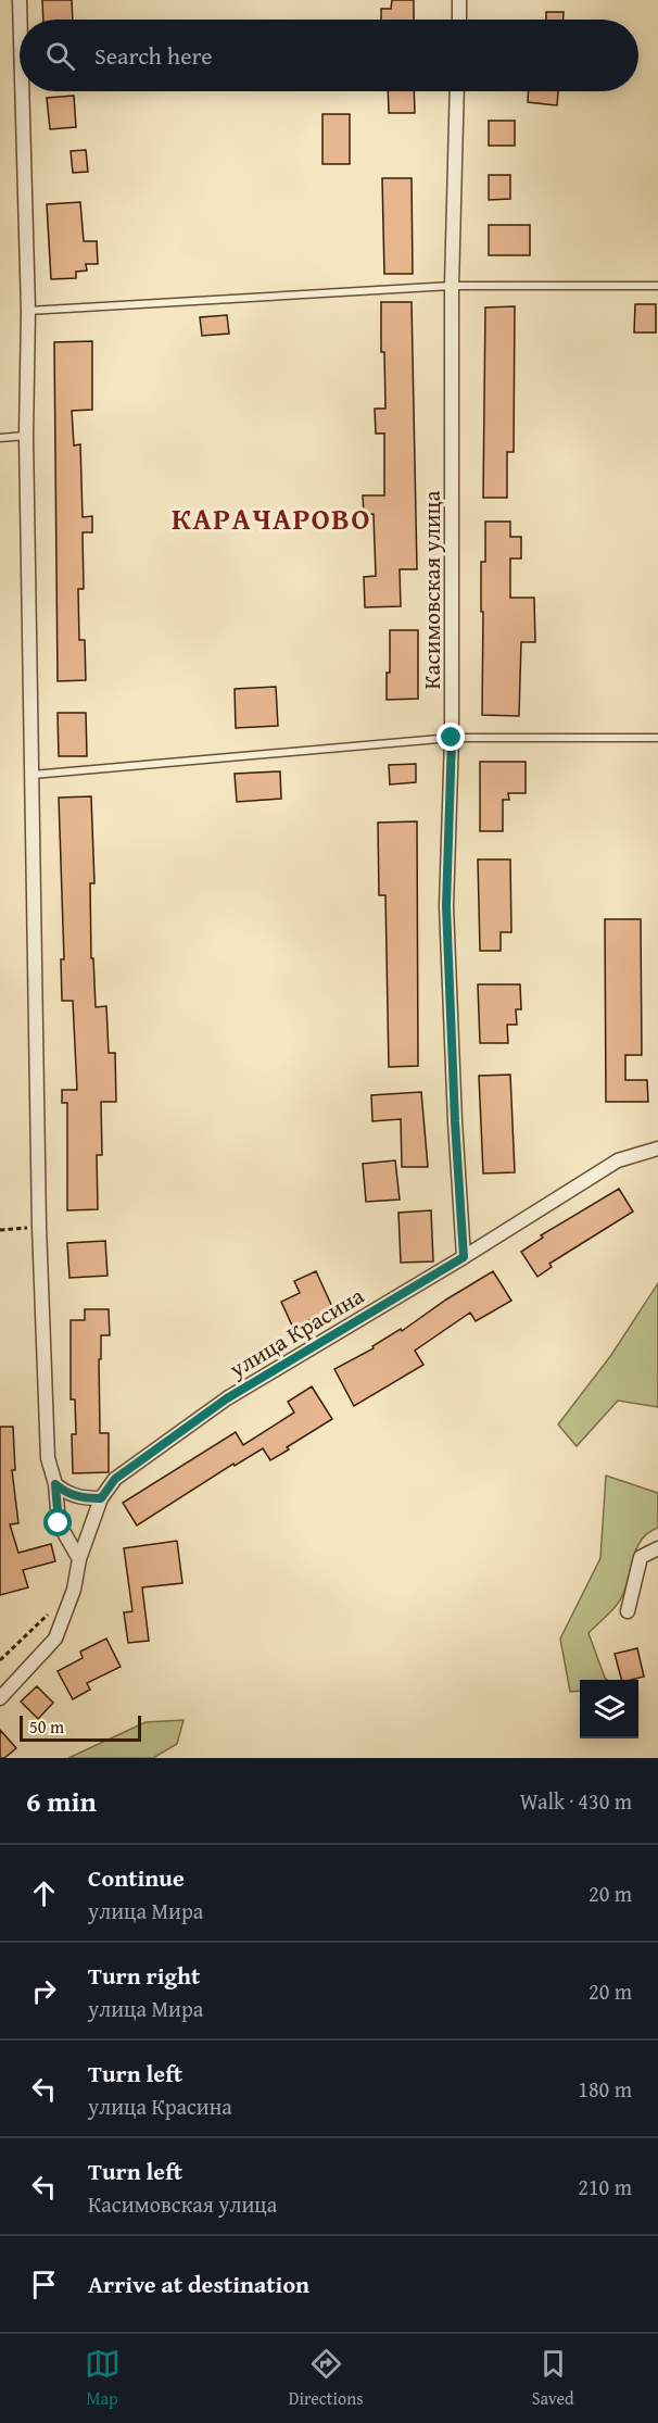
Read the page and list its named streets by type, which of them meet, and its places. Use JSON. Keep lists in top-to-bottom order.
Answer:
{
  "streets": {
    "street": ["Касимовская улица", "улица Красина"]
  },
  "crossings": [
    ["Касимовская улица", "улица Красина"]
  ],
  "districts": ["КАРАЧАРОВО"],
  "scale_bar": "50 m",
  "page": {
    "search": "Search here",
    "scale": "50 m",
    "heading": ["6 min", "Walk · 430 m"],
    "list": [
      ["Continue", "улица Мира", "20 m"],
      ["Turn right", "улица Мира", "20 m"],
      ["Turn left", "улица Красина", "180 m"],
      ["Turn left", "Касимовская улица", "210 m"],
      "Arrive at destination"
    ],
    "nav": ["Map", "Directions", "Saved"]
  }
}
